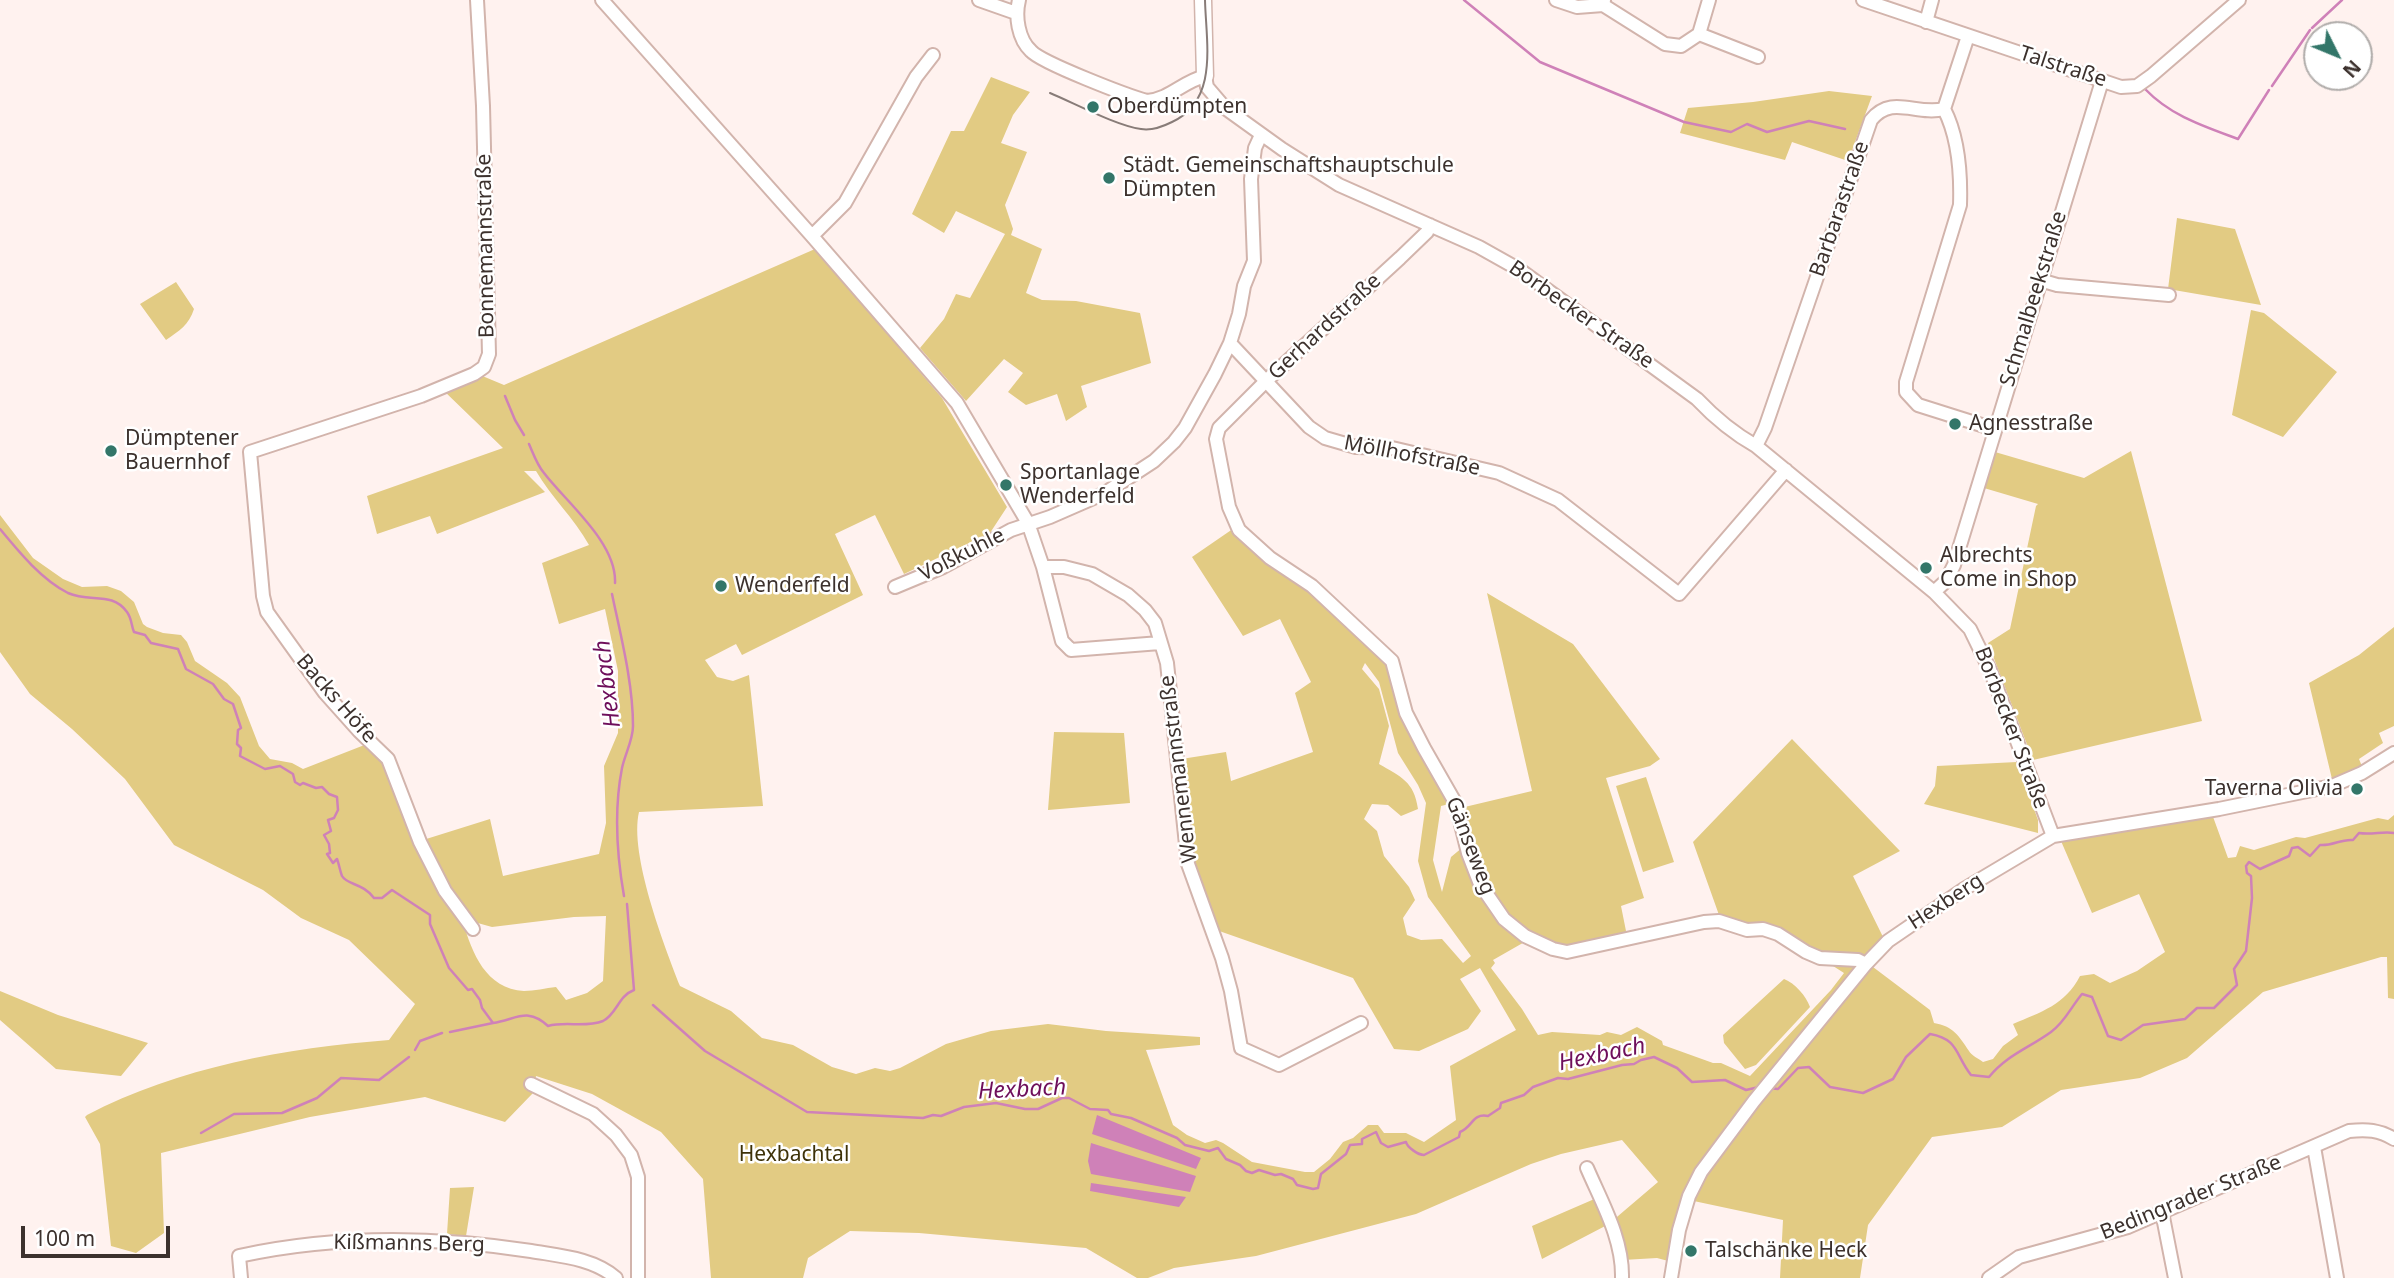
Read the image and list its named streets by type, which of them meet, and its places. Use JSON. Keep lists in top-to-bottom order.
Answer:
{
  "streets": {
    "street": [
      "Talstraße",
      "Barbarastraße",
      "Bonnemannstraße",
      "Schmalbeekstraße",
      "Borbecker Straße",
      "Gerhardstraße",
      "Möllhofstraße",
      "Voßkuhle",
      "Backs Höfe",
      "Wennemannstraße",
      "Gänseweg",
      "Hexberg",
      "Bedingrader Straße",
      "Kißmanns Berg"
    ]
  },
  "crossings": [
    ["Talstraße", "Schmalbeekstraße"],
    ["Barbarastraße", "Borbecker Straße"],
    ["Bonnemannstraße", "Backs Höfe"],
    ["Schmalbeekstraße", "Borbecker Straße"],
    ["Borbecker Straße", "Gerhardstraße"],
    ["Borbecker Straße", "Möllhofstraße"],
    ["Borbecker Straße", "Voßkuhle"],
    ["Borbecker Straße", "Hexberg"],
    ["Gerhardstraße", "Möllhofstraße"],
    ["Gerhardstraße", "Gänseweg"],
    ["Möllhofstraße", "Voßkuhle"],
    ["Gänseweg", "Hexberg"]
  ],
  "water": ["Hexbach"],
  "parks": ["Hexbachtal"],
  "places": [
    "Oberdümpten",
    "Städt. Gemeinschaftshauptschule Dümpten",
    "Agnesstraße",
    "Dümptener Bauernhof",
    "Sportanlage Wenderfeld",
    "Albrechts Come in Shop",
    "Wenderfeld",
    "Taverna Olivia",
    "Talschänke Heck"
  ],
  "scale_bar": "100 m",
  "north": "bottom right"
}
